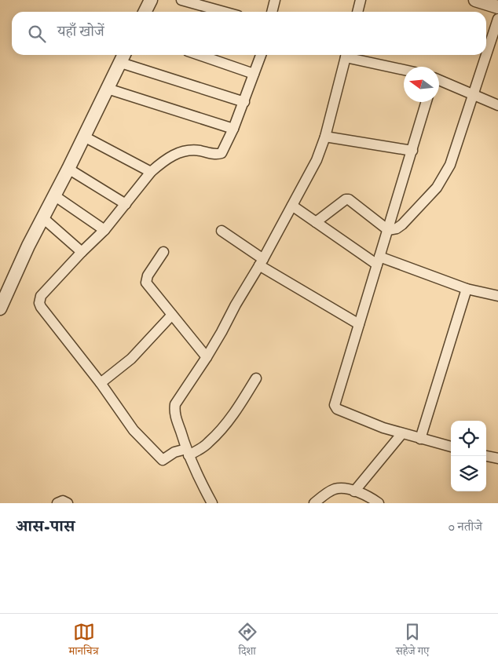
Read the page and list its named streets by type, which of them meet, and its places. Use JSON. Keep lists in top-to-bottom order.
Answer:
{
  "north": "left",
  "page": {
    "search": "यहाँ खोजें",
    "heading": ["आस-पास", "0 नतीजे"],
    "nav": ["मानचित्र", "दिशा", "सहेजे गए"]
  }
}
